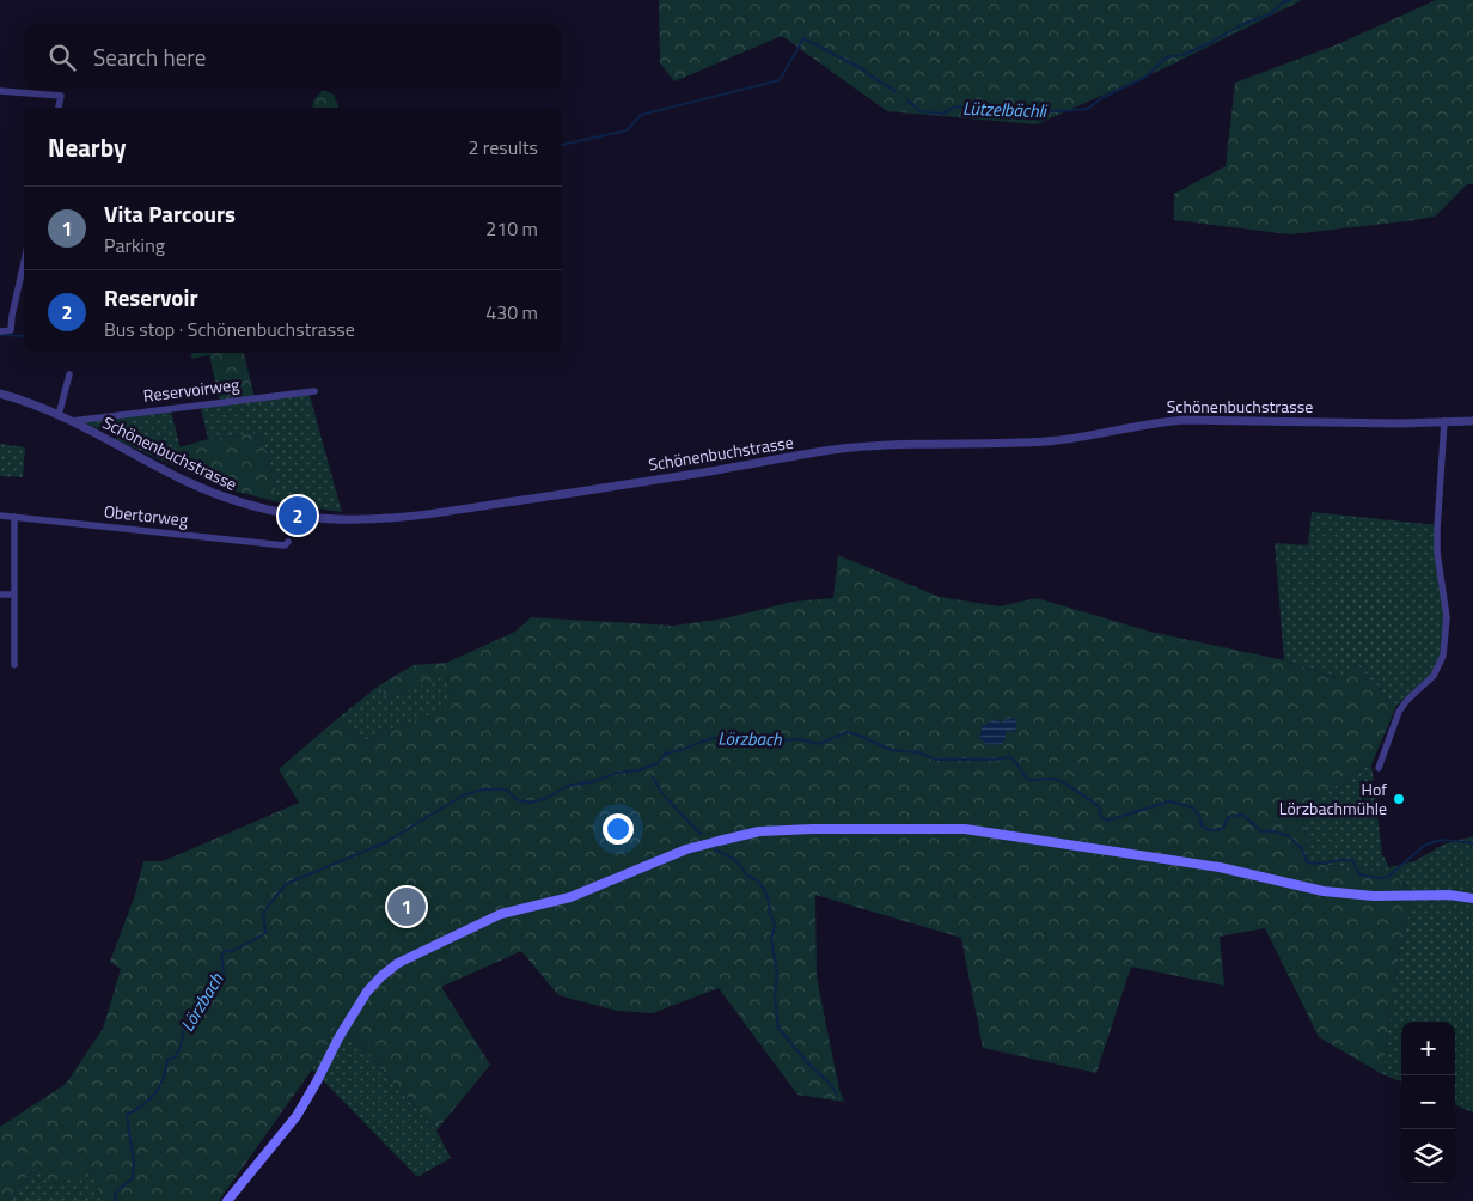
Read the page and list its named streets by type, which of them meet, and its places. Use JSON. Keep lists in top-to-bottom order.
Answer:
{
  "streets": {
    "street": ["Reservoirweg", "Schönenbuchstrasse", "Obertorweg"]
  },
  "crossings": [
    ["Reservoirweg", "Schönenbuchstrasse"]
  ],
  "water": ["Lützelbächli", "Lörzbach"],
  "places": ["Hof Lörzbachmühle"],
  "page": {
    "search": "Search here",
    "heading": ["Nearby", "2 results"],
    "list": [
      {
        "mark": "1",
        "name": "Vita Parcours",
        "note": "Parking",
        "value": "210 m"
      },
      {
        "mark": "2",
        "name": "Reservoir",
        "note": "Bus stop · Schönenbuchstrasse",
        "value": "430 m"
      }
    ],
    "pins": ["2", "1"],
    "map_buttons": ["+", "−"]
  }
}
